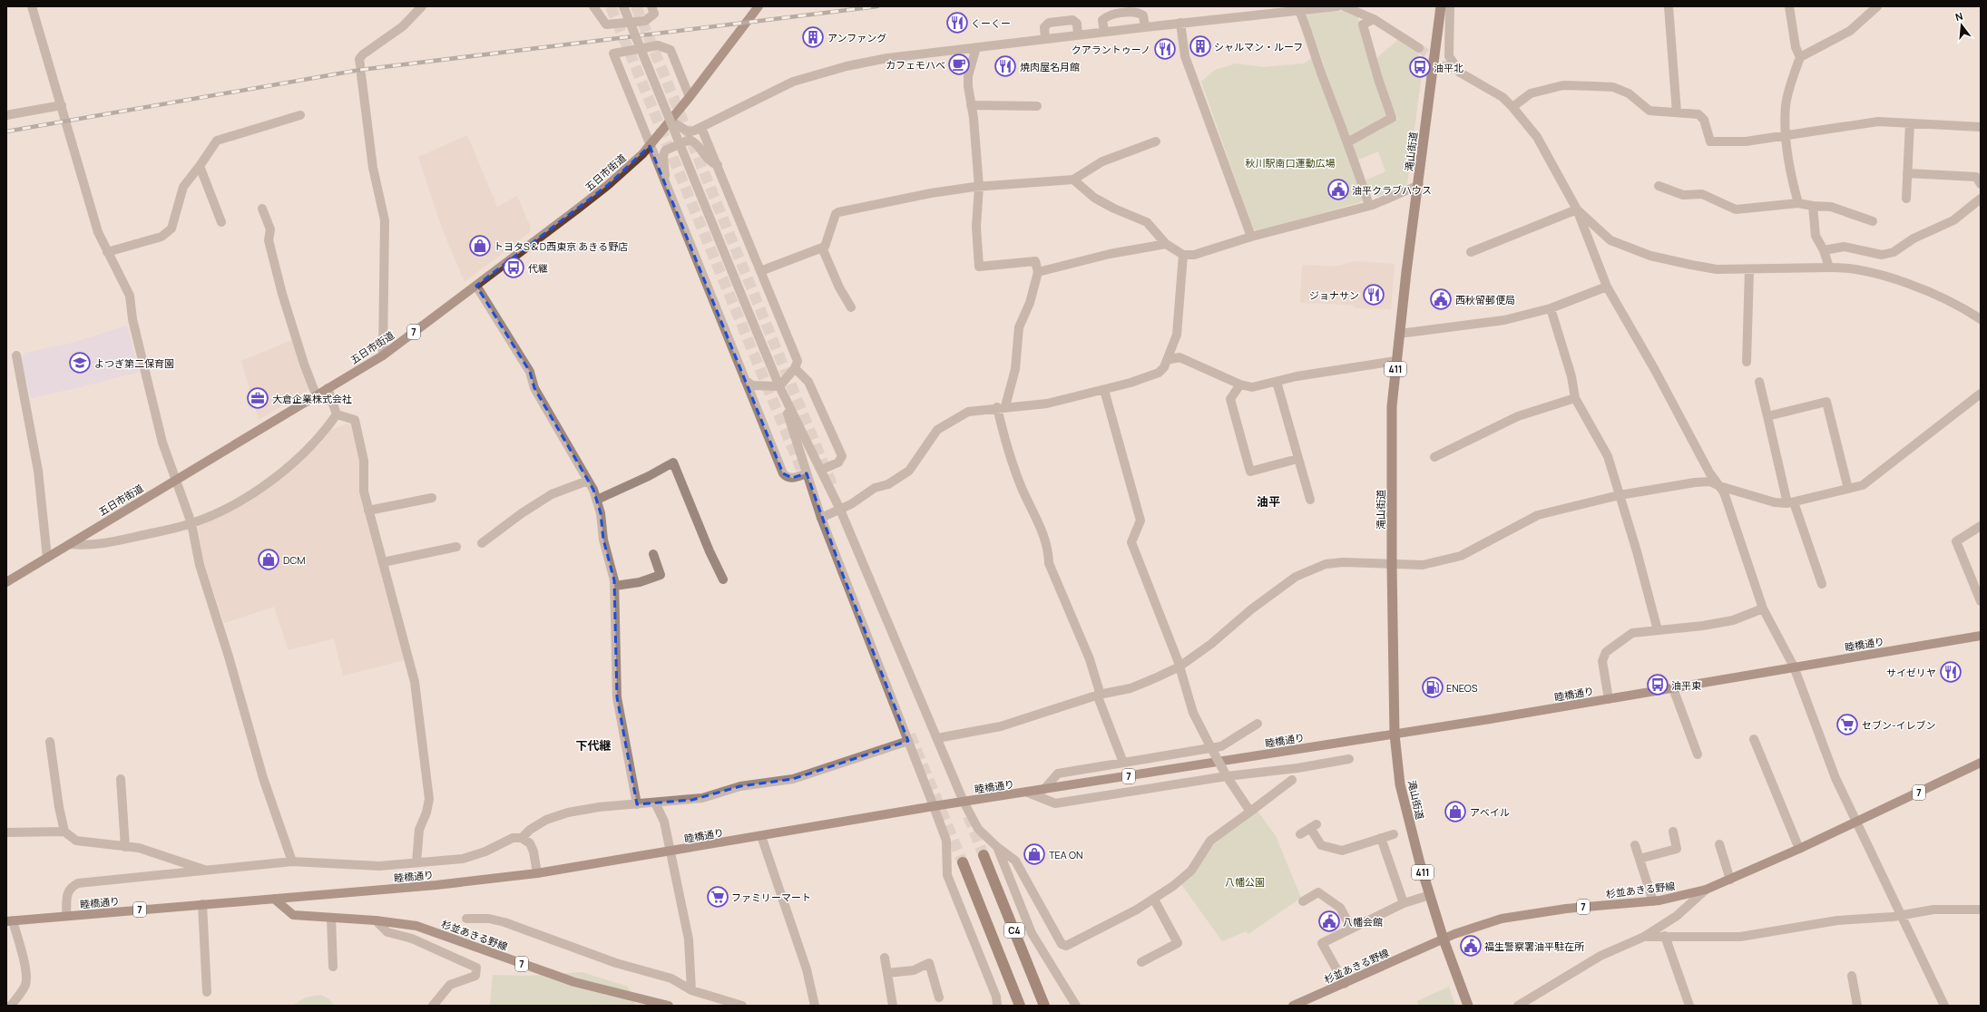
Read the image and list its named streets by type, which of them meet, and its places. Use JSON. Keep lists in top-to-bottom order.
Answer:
{
  "streets": {
    "highway": ["滝山街道", "411", "C4"],
    "main road": [
      "五日市街道",
      "7",
      "睦橋通り",
      "杉並あきる野線"
    ]
  },
  "crossings": [
    ["滝山街道", "睦橋通り"],
    ["滝山街道", "杉並あきる野線"],
    ["睦橋通り", "杉並あきる野線"]
  ],
  "districts": ["油平", "下代継"],
  "parks": ["秋川駅南口運動広場", "八幡公園"],
  "places": {
    "restaurant": [
      "くーくー",
      "クアラントゥーノ",
      "焼肉屋名月館",
      "ジョナサン",
      "サイゼリヤ"
    ],
    "building": ["アンファング", "シャルマン・ルーフ"],
    "cafe": ["カフェモハべ"],
    "bus stop": ["油平北", "代継", "油平東"],
    "public building": [
      "油平クラブハウス",
      "西秋留郵便局",
      "八幡会館",
      "福生警察署油平駐在所"
    ],
    "shop": [
      "トヨタS＆D西東京 あきる野店",
      "DCM",
      "アベイル",
      "TEA ON"
    ],
    "school or university": ["よつぎ第二保育園"],
    "office": ["大倉企業株式会社"],
    "fuel station": ["ENEOS"],
    "supermarket": ["セブン-イレブン", "ファミリーマート"]
  },
  "north": "top"
}
